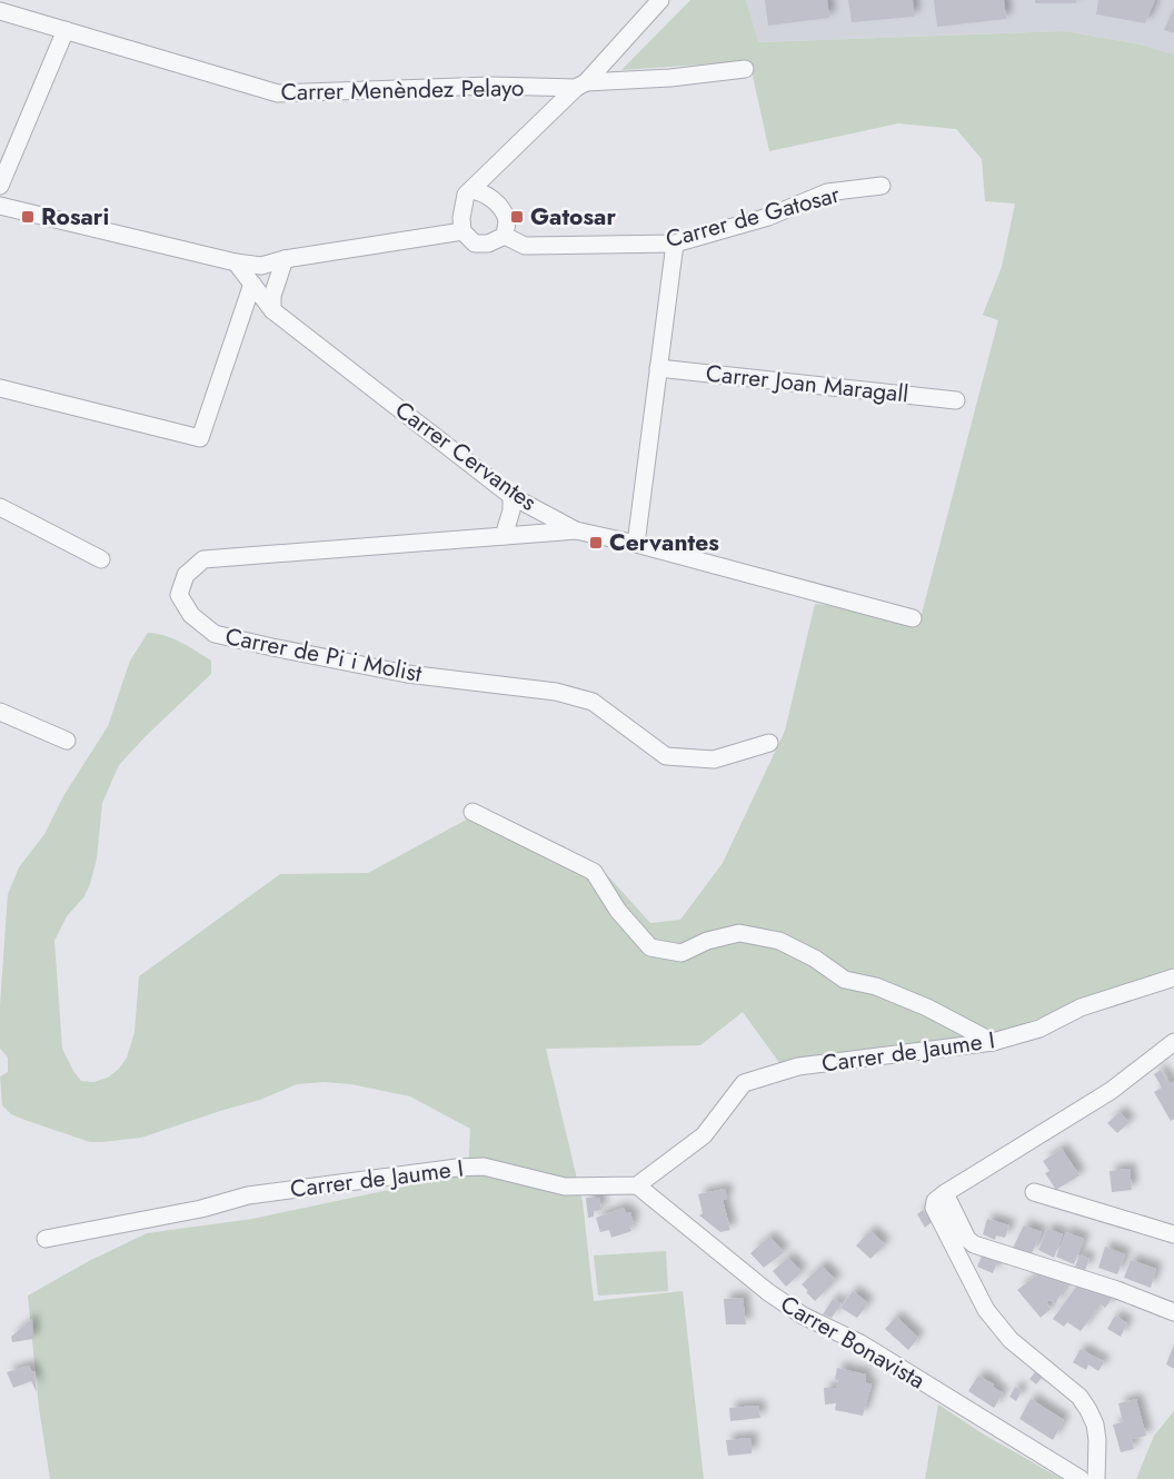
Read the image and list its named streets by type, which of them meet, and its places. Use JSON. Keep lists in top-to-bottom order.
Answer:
{
  "streets": {
    "street": [
      "Carrer Menèndez Pelayo",
      "Carrer de Gatosar",
      "Carrer Joan Maragall",
      "Carrer Cervantes",
      "Carrer de Pi i Molist",
      "Carrer de Jaume I",
      "Carrer Bonavista"
    ]
  },
  "crossings": [
    ["Carrer Cervantes", "Carrer de Pi i Molist"],
    ["Carrer de Jaume I", "Carrer Bonavista"]
  ],
  "places": {
    "transit": ["Rosari", "Gatosar", "Cervantes"]
  }
}
